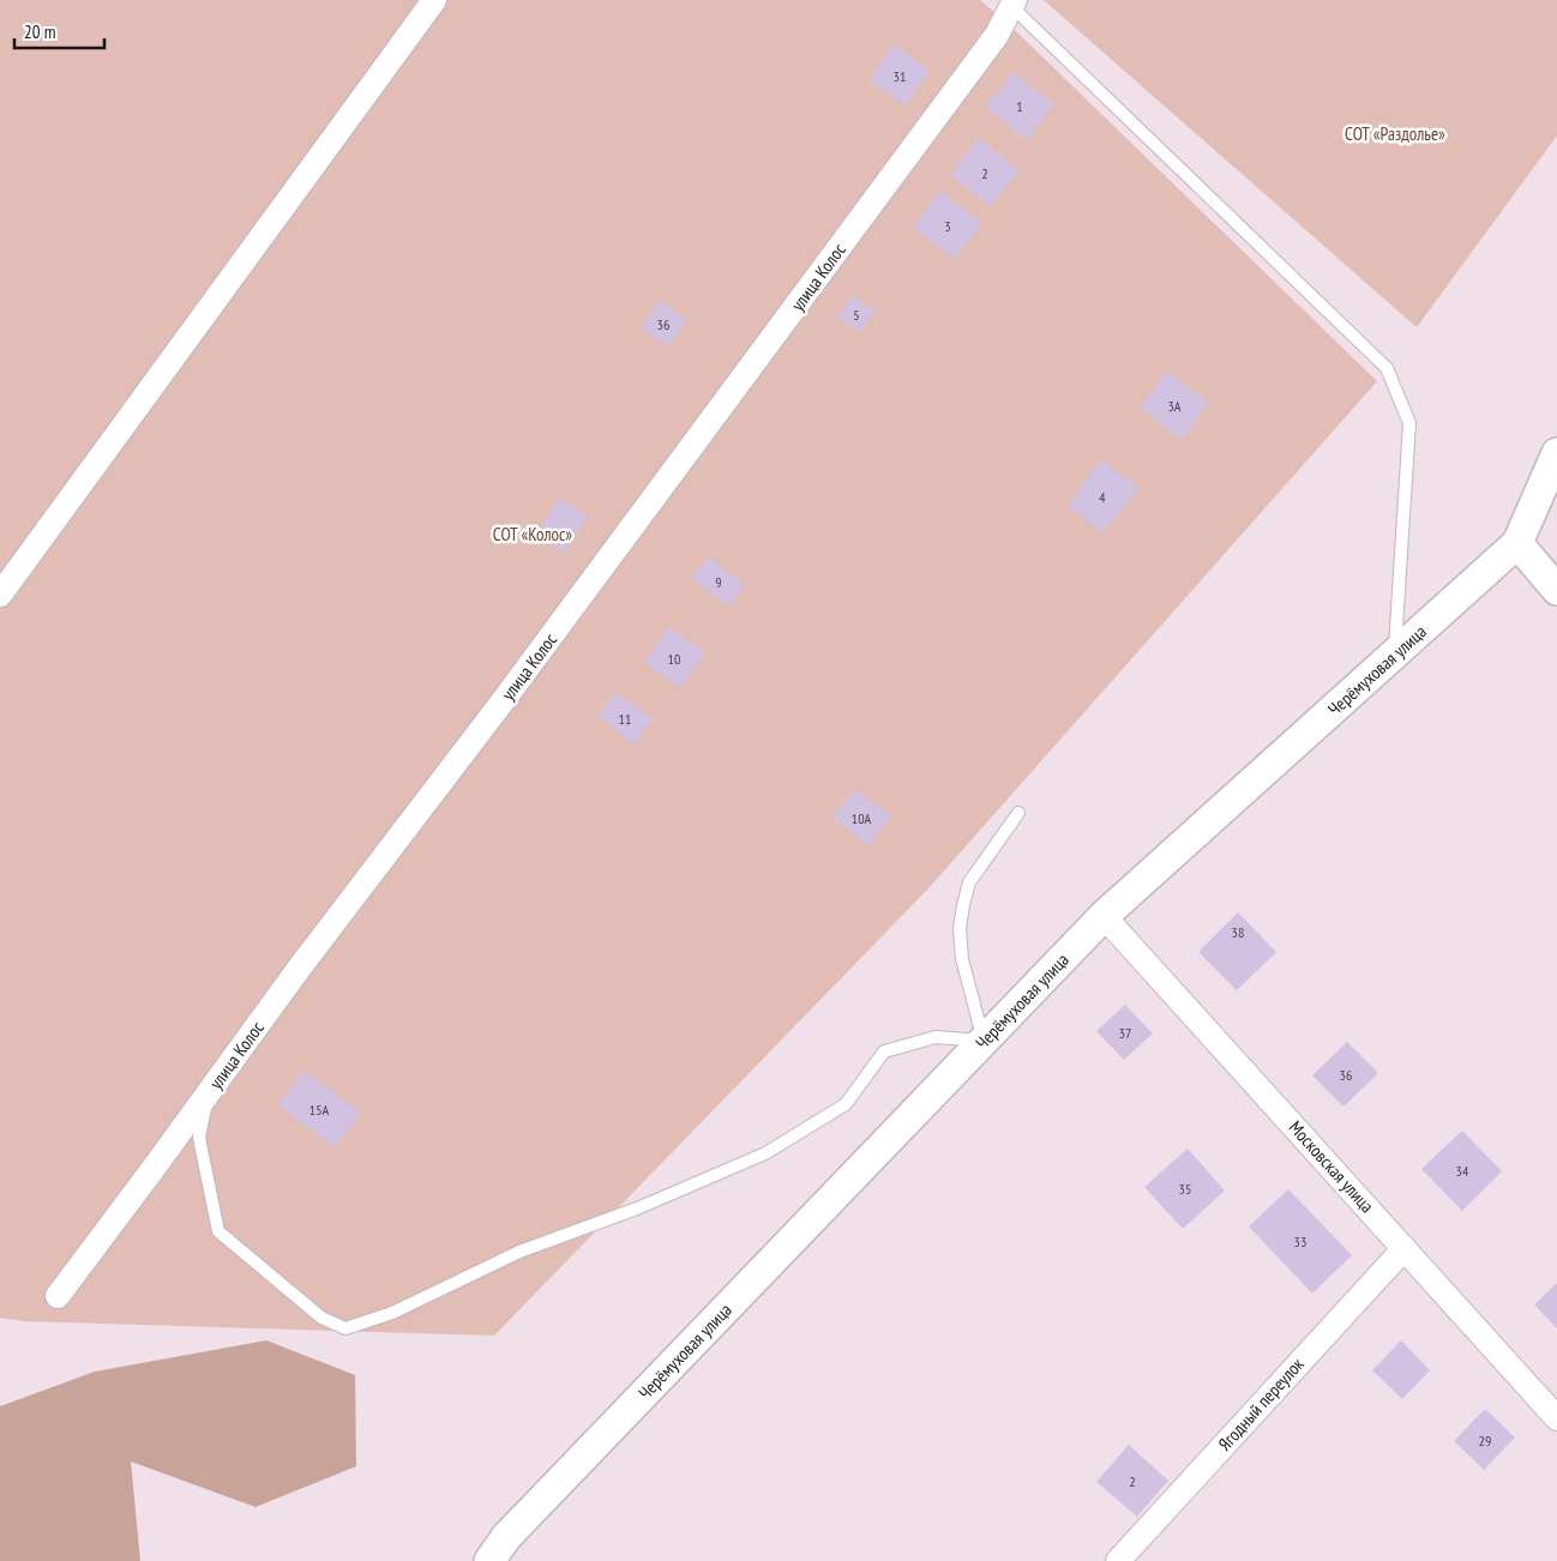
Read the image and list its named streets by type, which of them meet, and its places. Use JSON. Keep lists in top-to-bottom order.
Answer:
{
  "streets": {
    "street": [
      "улица Колос",
      "Черёмуховая улица",
      "Московская улица",
      "Ягодный переулок"
    ]
  },
  "crossings": [
    ["Черёмуховая улица", "Московская улица"],
    ["Московская улица", "Ягодный переулок"]
  ],
  "parks": ["СОТ «Раздолье»", "СОТ «Колос»"],
  "house_numbers": [
    "31",
    "1",
    "2",
    "3",
    "5",
    "36",
    "3А",
    "4",
    "9",
    "10",
    "11",
    "10А",
    "38",
    "37",
    "36",
    "15А",
    "34",
    "35",
    "33",
    "29",
    "2"
  ],
  "scale_bar": "20 m"
}
